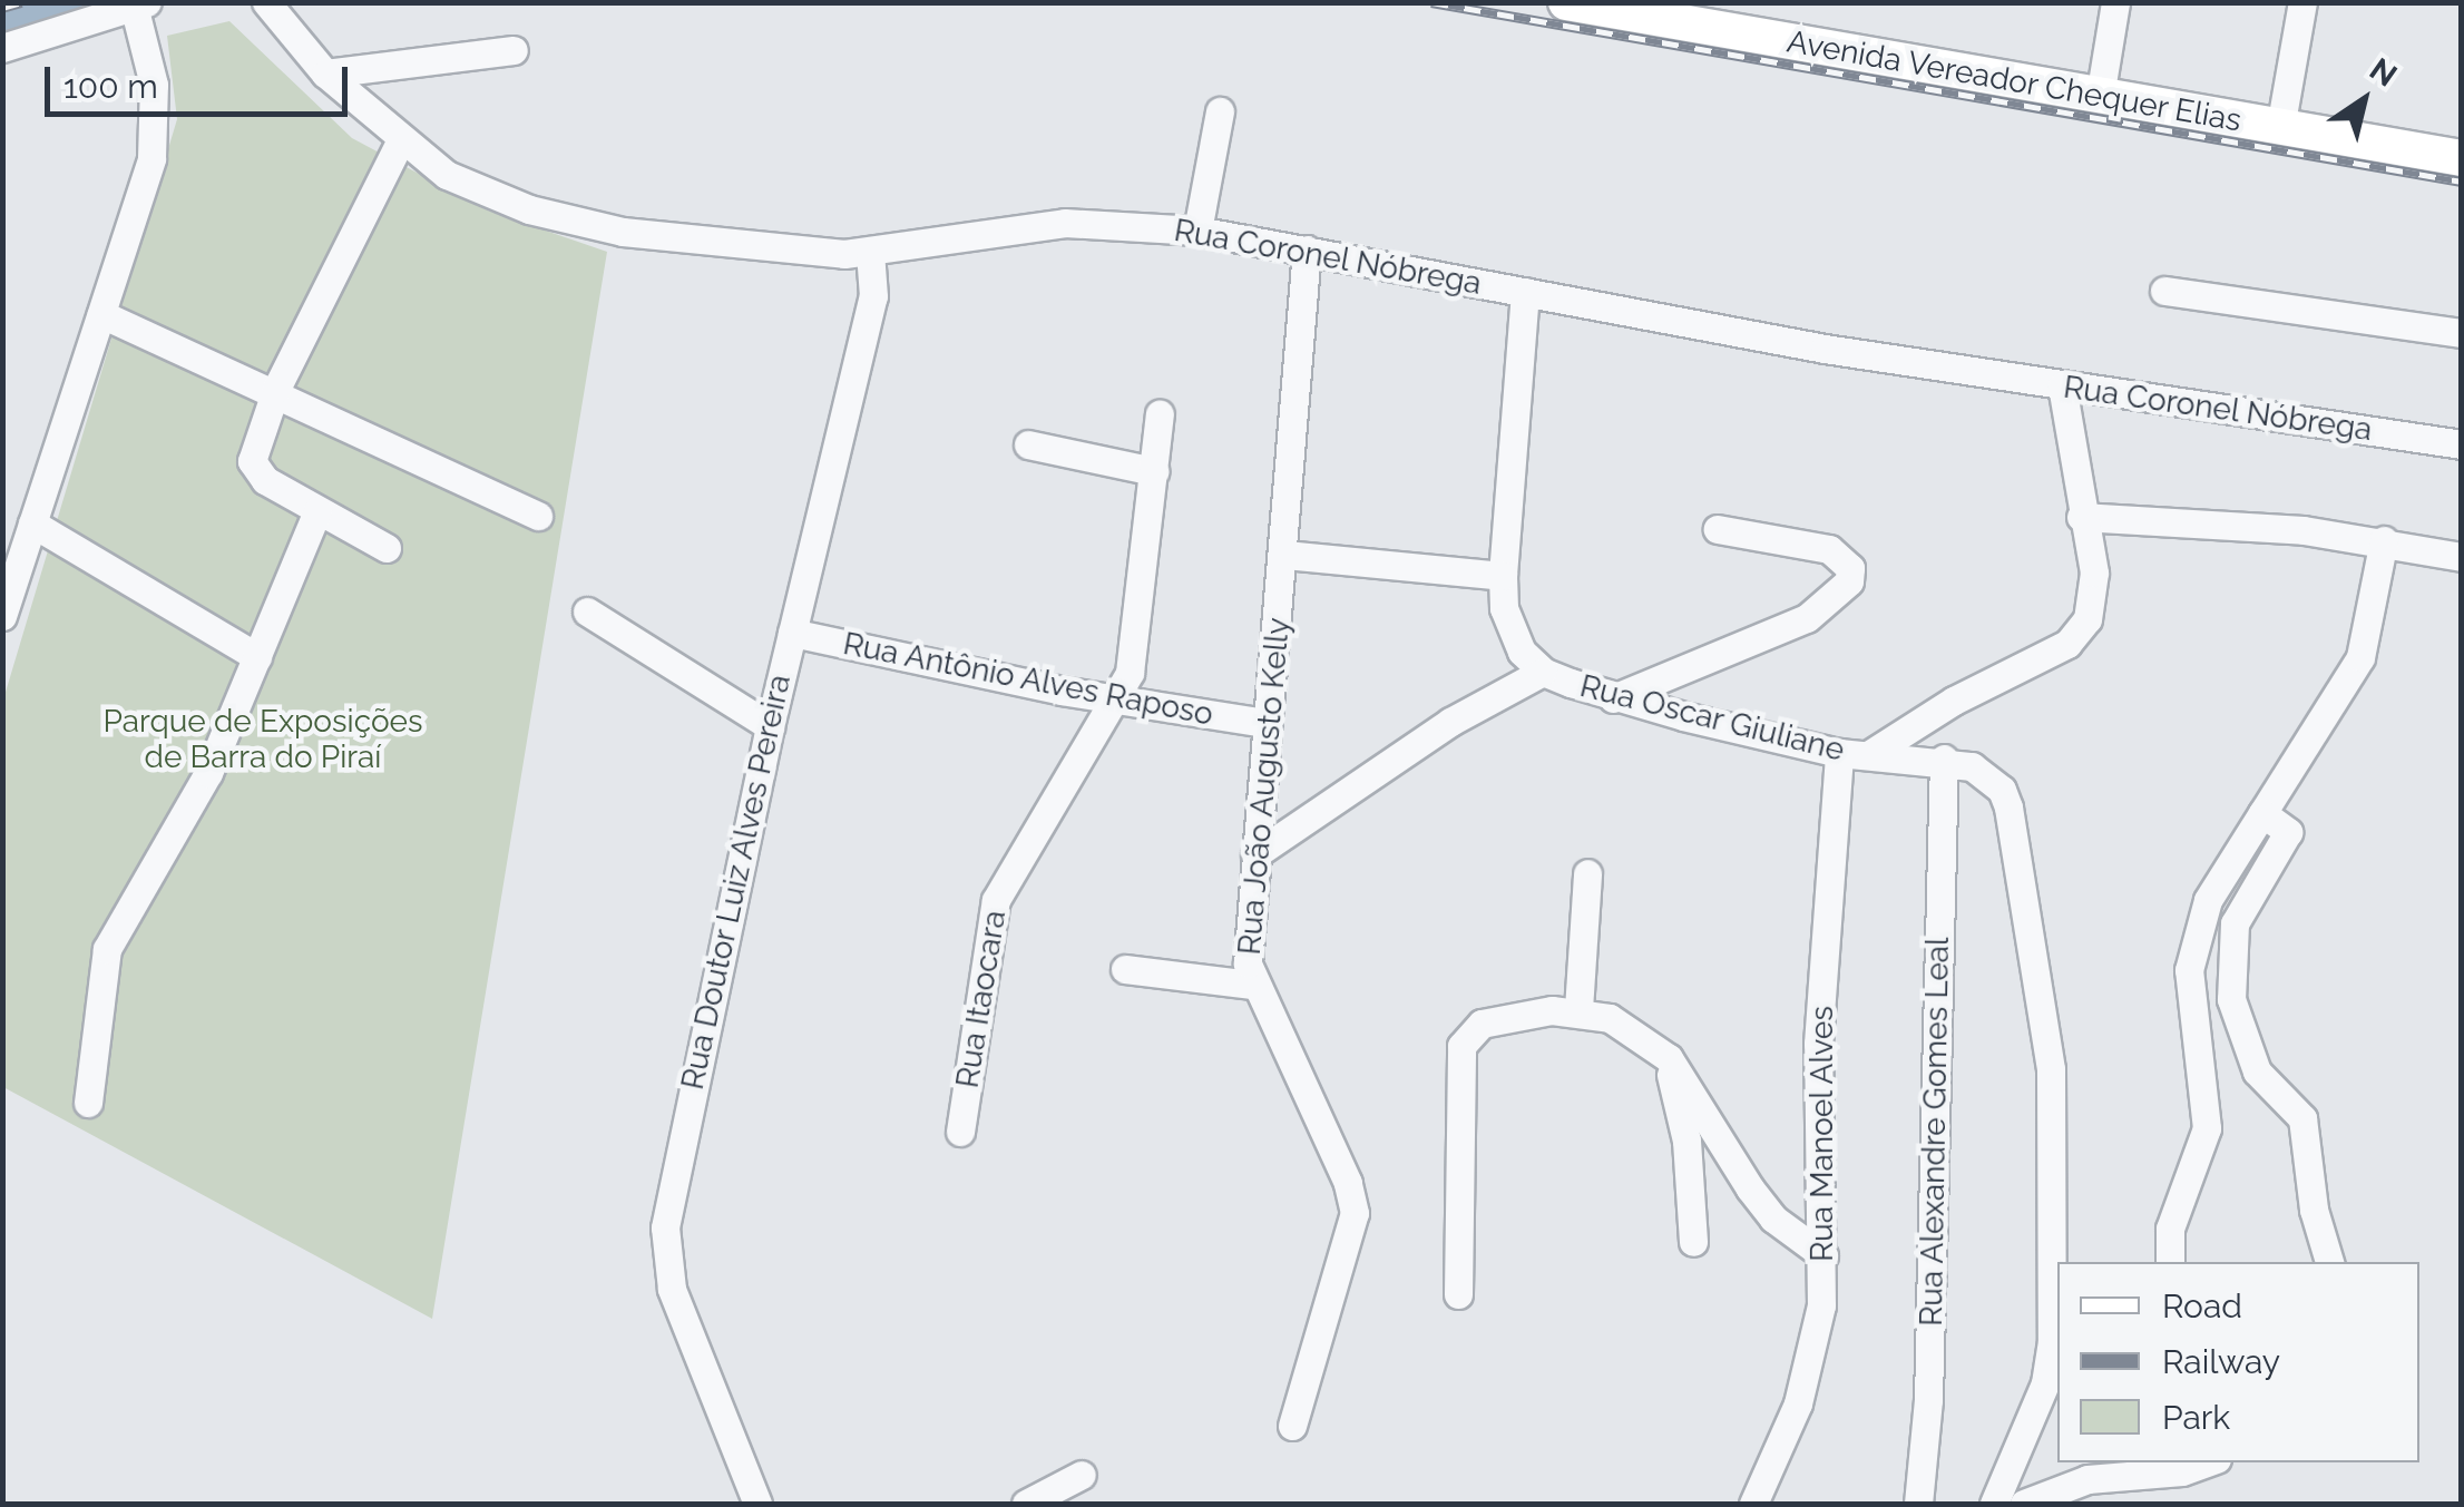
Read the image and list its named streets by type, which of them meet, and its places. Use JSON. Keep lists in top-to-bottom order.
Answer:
{
  "streets": {
    "main road": ["Avenida Vereador Chequer Elias"],
    "street": [
      "Rua Coronel Nóbrega",
      "Rua Antônio Alves Raposo",
      "Rua Oscar Giuliane",
      "Rua João Augusto Kelly",
      "Rua Doutor Luiz Alves Pereira",
      "Rua Itaocara",
      "Rua Alexandre Gomes Leal",
      "Rua Manoel Alves"
    ]
  },
  "crossings": [
    ["Rua Coronel Nóbrega", "Rua Oscar Giuliane"],
    ["Rua Coronel Nóbrega", "Rua João Augusto Kelly"],
    ["Rua Coronel Nóbrega", "Rua Doutor Luiz Alves Pereira"],
    ["Rua Antônio Alves Raposo", "Rua João Augusto Kelly"],
    ["Rua Antônio Alves Raposo", "Rua Doutor Luiz Alves Pereira"],
    ["Rua Antônio Alves Raposo", "Rua Itaocara"],
    ["Rua Oscar Giuliane", "Rua Alexandre Gomes Leal"],
    ["Rua Oscar Giuliane", "Rua Manoel Alves"]
  ],
  "parks": ["Parque de Exposições de Barra do Piraí"],
  "legend": ["Road", "Railway", "Park"],
  "scale_bar": "100 m",
  "north": "top right"
}
